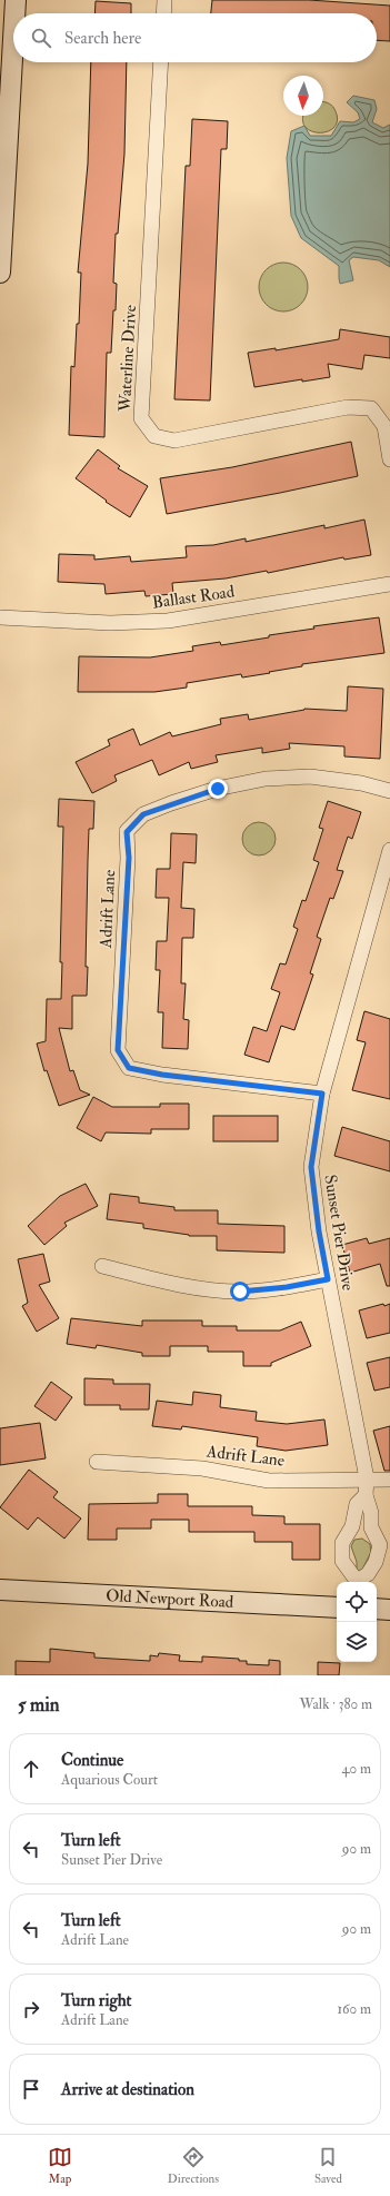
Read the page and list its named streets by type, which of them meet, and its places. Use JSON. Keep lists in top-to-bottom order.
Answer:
{
  "streets": {
    "street": [
      "Waterline Drive",
      "Ballast Road",
      "Adrift Lane",
      "Sunset Pier Drive",
      "Old Newport Road"
    ]
  },
  "crossings": [
    ["Adrift Lane", "Sunset Pier Drive"]
  ],
  "north": "bottom",
  "page": {
    "search": "Search here",
    "heading": ["5 min", "Walk · 380 m"],
    "list": [
      ["Continue", "Aquarious Court", "40 m"],
      ["Turn left", "Sunset Pier Drive", "90 m"],
      ["Turn left", "Adrift Lane", "90 m"],
      ["Turn right", "Adrift Lane", "160 m"],
      "Arrive at destination"
    ],
    "nav": ["Map", "Directions", "Saved"]
  }
}
